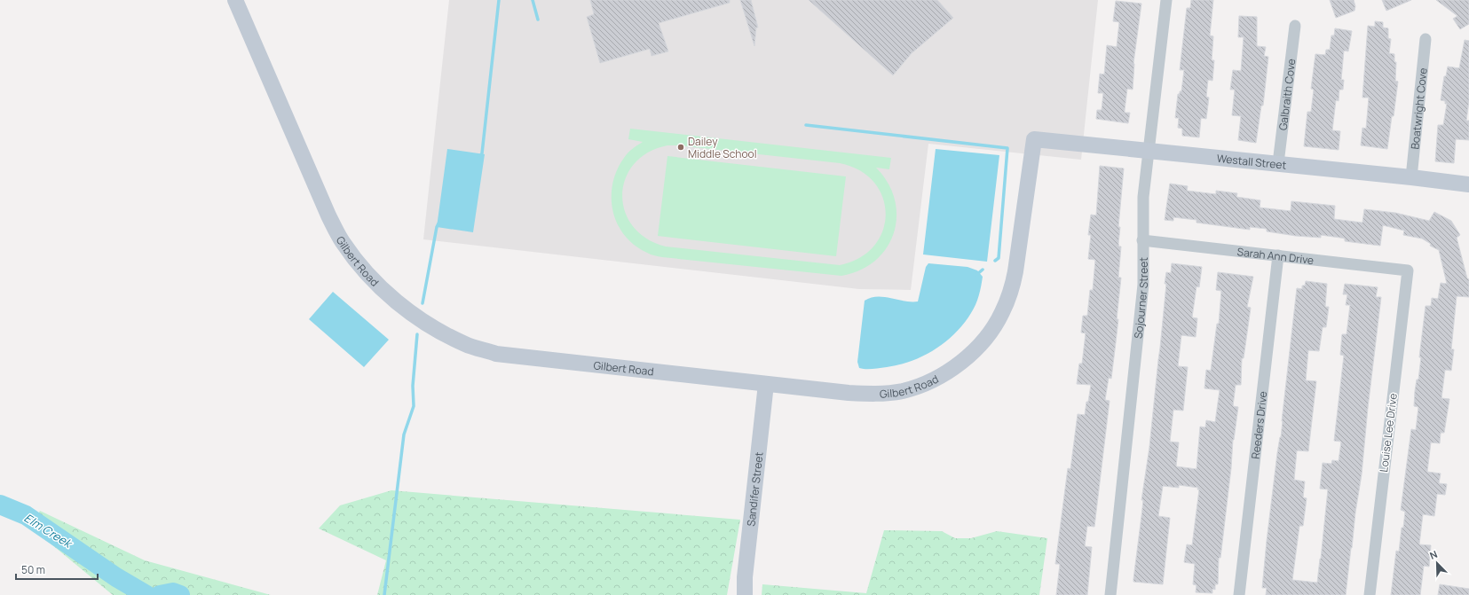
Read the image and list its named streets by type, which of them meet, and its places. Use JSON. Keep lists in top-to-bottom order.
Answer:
{
  "streets": {
    "street": [
      "Galbraith Cove",
      "Boatwright Cove",
      "Westall Street",
      "Sarah Ann Drive",
      "Gilbert Road",
      "Sojourner Street",
      "Reeders Drive",
      "Louise Lee Drive",
      "Sandifer Street"
    ]
  },
  "crossings": [
    ["Galbraith Cove", "Westall Street"],
    ["Boatwright Cove", "Westall Street"],
    ["Westall Street", "Gilbert Road"],
    ["Westall Street", "Sojourner Street"],
    ["Sarah Ann Drive", "Sojourner Street"],
    ["Sarah Ann Drive", "Reeders Drive"],
    ["Sarah Ann Drive", "Louise Lee Drive"],
    ["Gilbert Road", "Sandifer Street"]
  ],
  "water": ["Elm Creek"],
  "places": ["Dailey Middle School"],
  "scale_bar": "50 m",
  "north": "top left"
}
